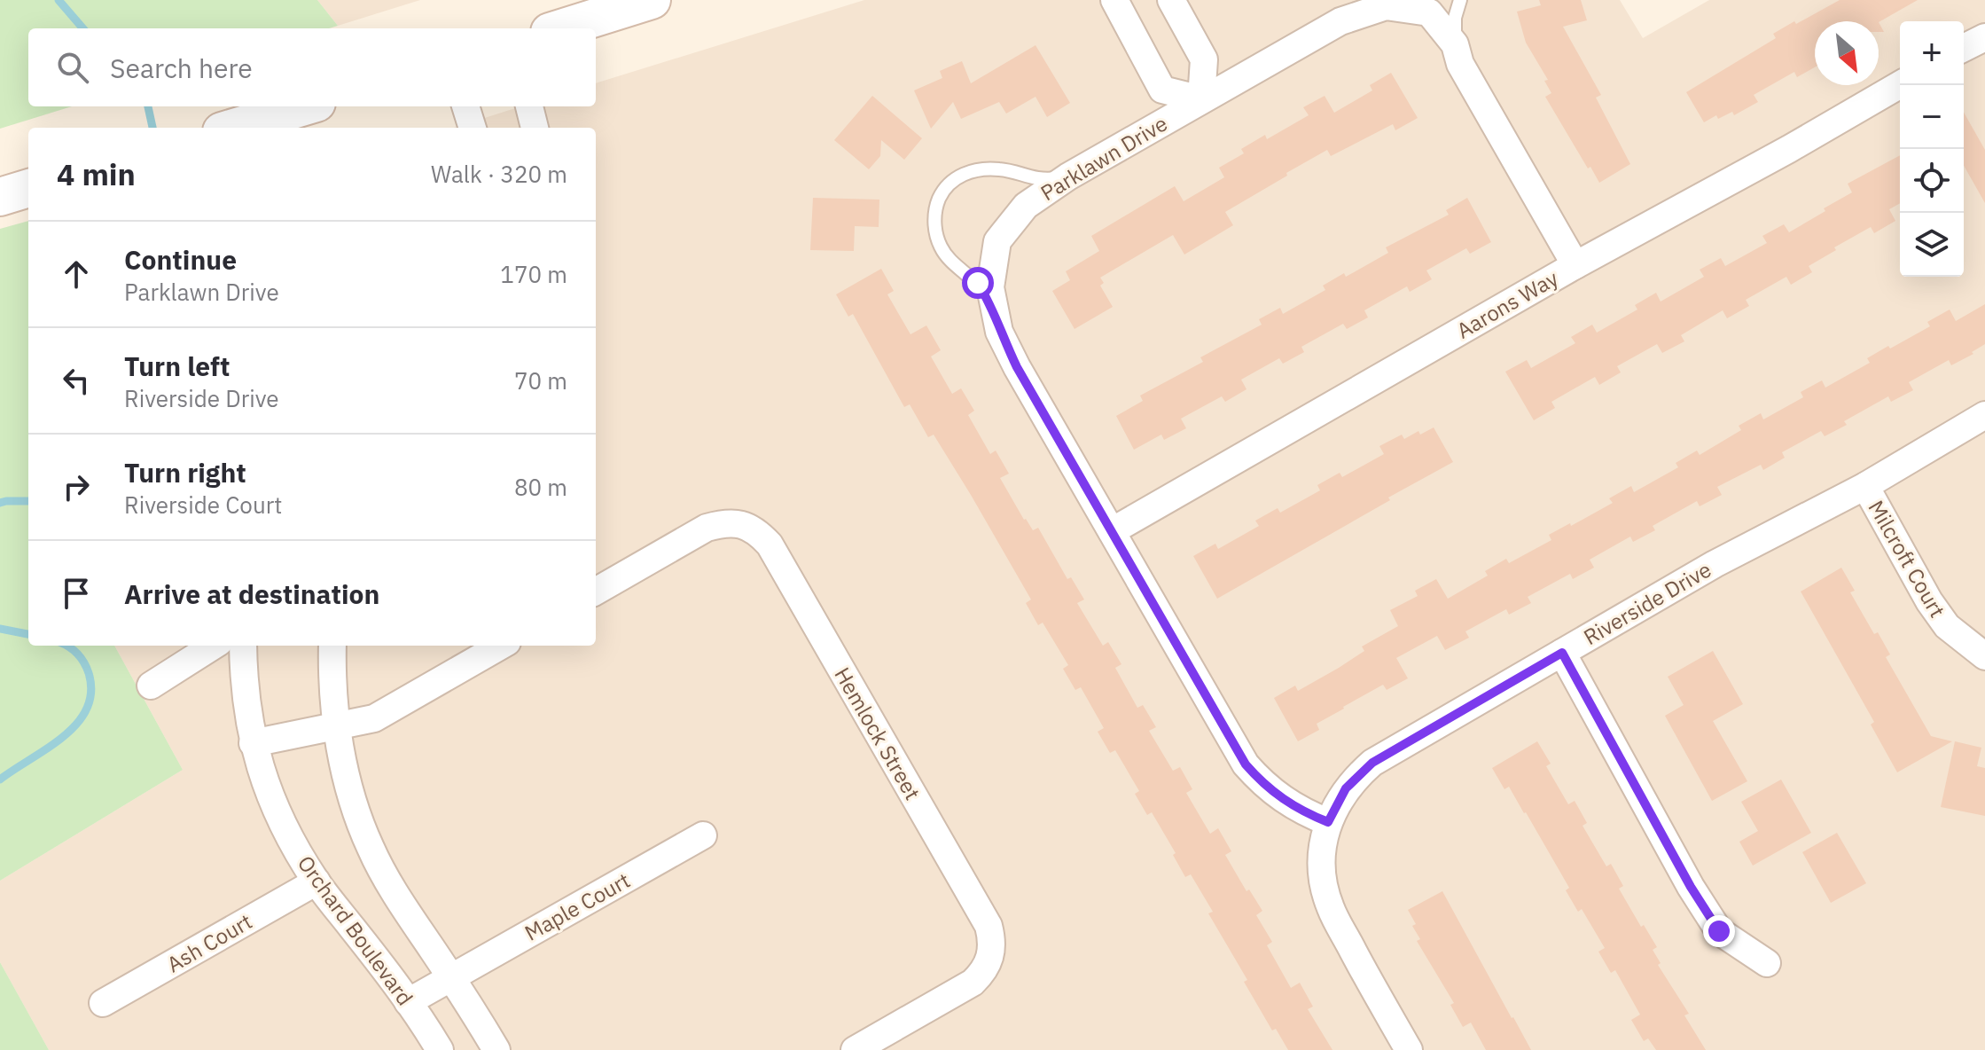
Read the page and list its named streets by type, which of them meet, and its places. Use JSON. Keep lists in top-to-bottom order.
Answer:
{
  "streets": {
    "street": [
      "Parklawn Drive",
      "Aarons Way",
      "Milcroft Court",
      "Riverside Drive",
      "Hemlock Street",
      "Maple Court",
      "Orchard Boulevard",
      "Ash Court"
    ]
  },
  "crossings": [
    ["Parklawn Drive", "Aarons Way"],
    ["Parklawn Drive", "Riverside Drive"],
    ["Milcroft Court", "Riverside Drive"],
    ["Maple Court", "Orchard Boulevard"],
    ["Orchard Boulevard", "Ash Court"]
  ],
  "north": "bottom right",
  "page": {
    "map_buttons": ["+", "−"],
    "search": "Search here",
    "heading": ["4 min", "Walk · 320 m"],
    "list": [
      ["Continue", "Parklawn Drive", "170 m"],
      ["Turn left", "Riverside Drive", "70 m"],
      ["Turn right", "Riverside Court", "80 m"],
      "Arrive at destination"
    ]
  }
}
